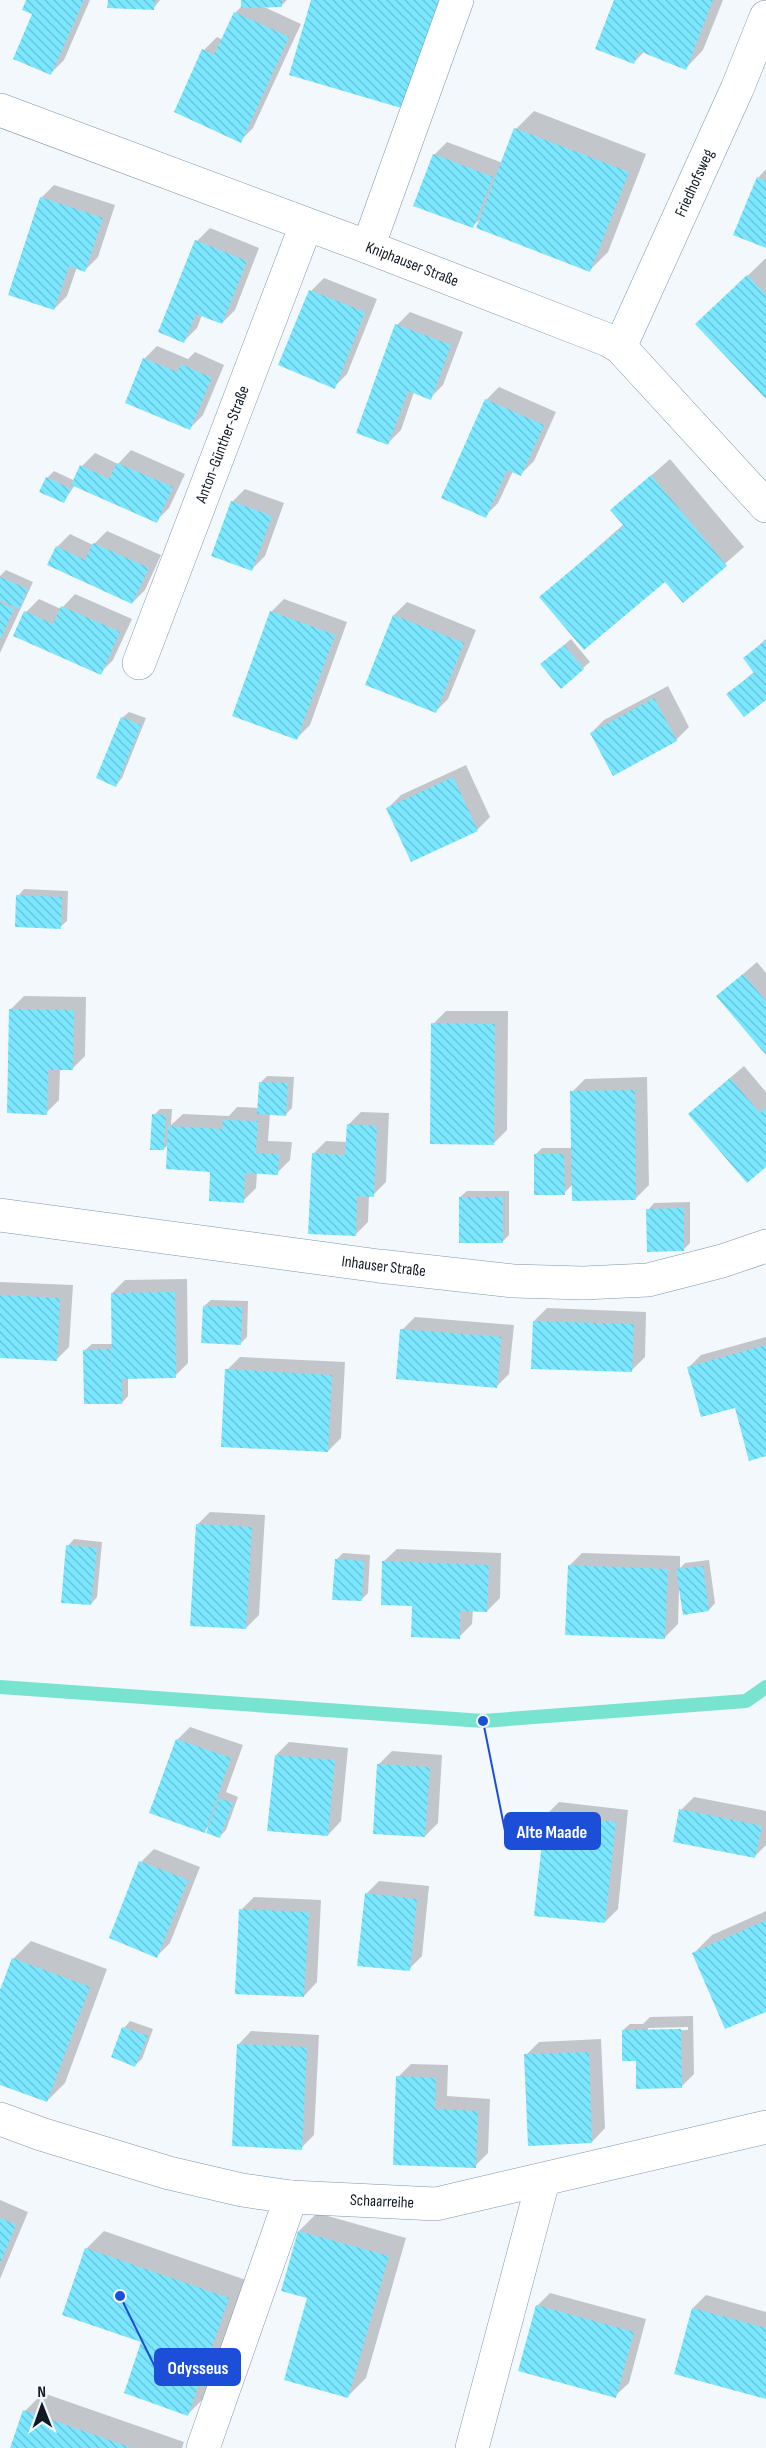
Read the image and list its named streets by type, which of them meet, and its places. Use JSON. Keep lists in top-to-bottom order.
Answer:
{
  "streets": {
    "street": [
      "Friedhofsweg",
      "Kniphauser Straße",
      "Anton-Günther-Straße",
      "Inhauser Straße",
      "Schaarreihe"
    ]
  },
  "crossings": [
    ["Friedhofsweg", "Kniphauser Straße"],
    ["Kniphauser Straße", "Anton-Günther-Straße"]
  ],
  "places": ["Alte Maade", "Odysseus"],
  "north": "top"
}
